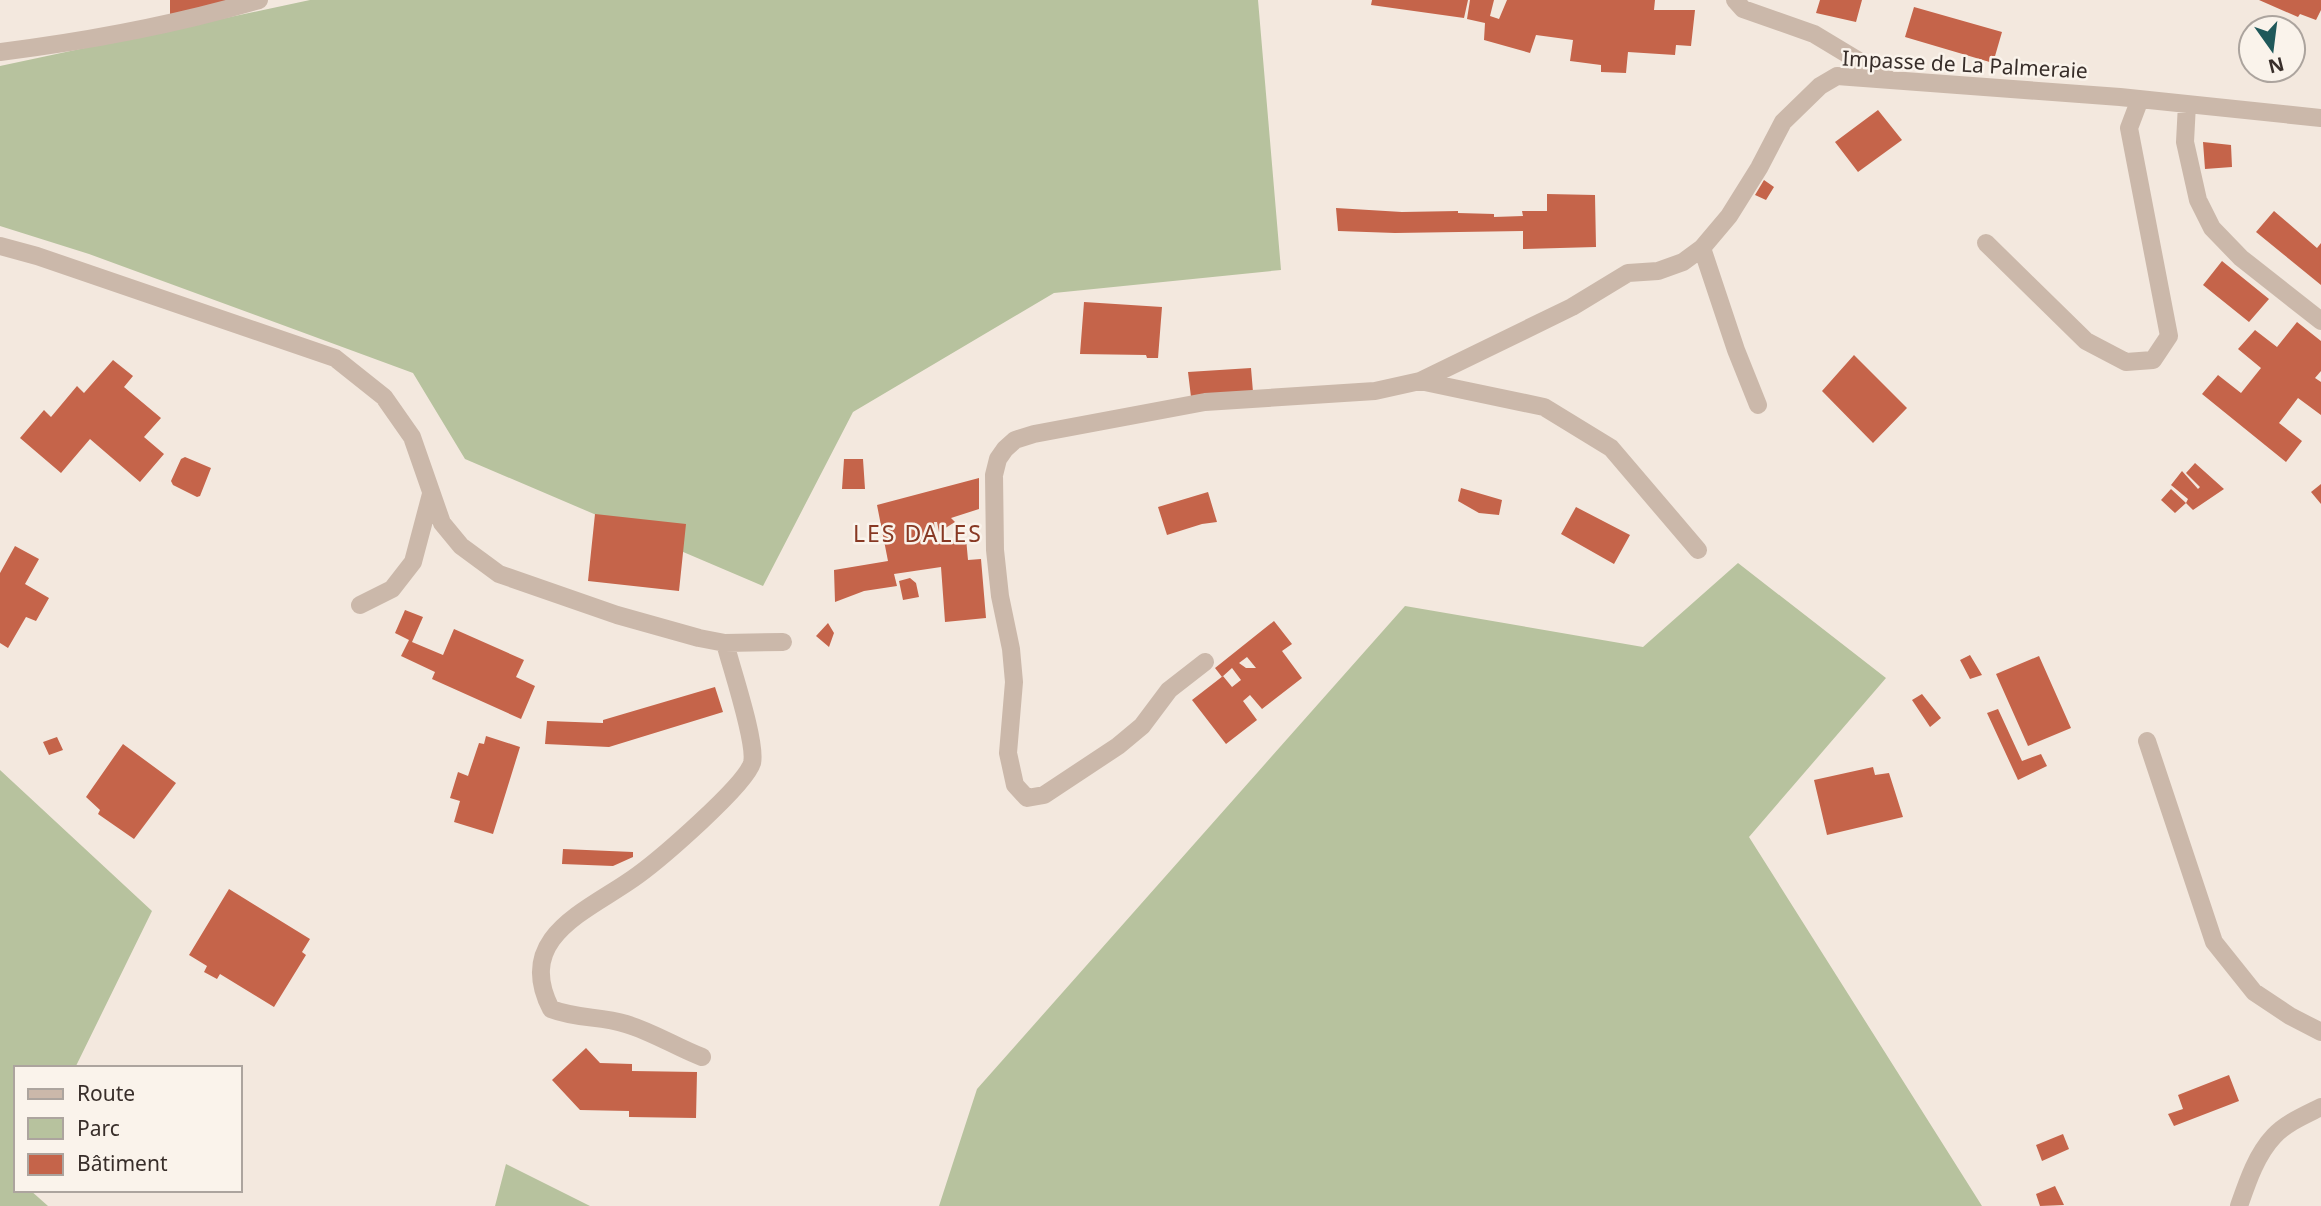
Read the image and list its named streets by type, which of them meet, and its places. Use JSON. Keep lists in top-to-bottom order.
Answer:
{
  "streets": {
    "street": ["Impasse de La Palmeraie"]
  },
  "districts": ["LES DALES"],
  "legend": ["Route", "Parc", "Bâtiment"],
  "north": "bottom"
}
